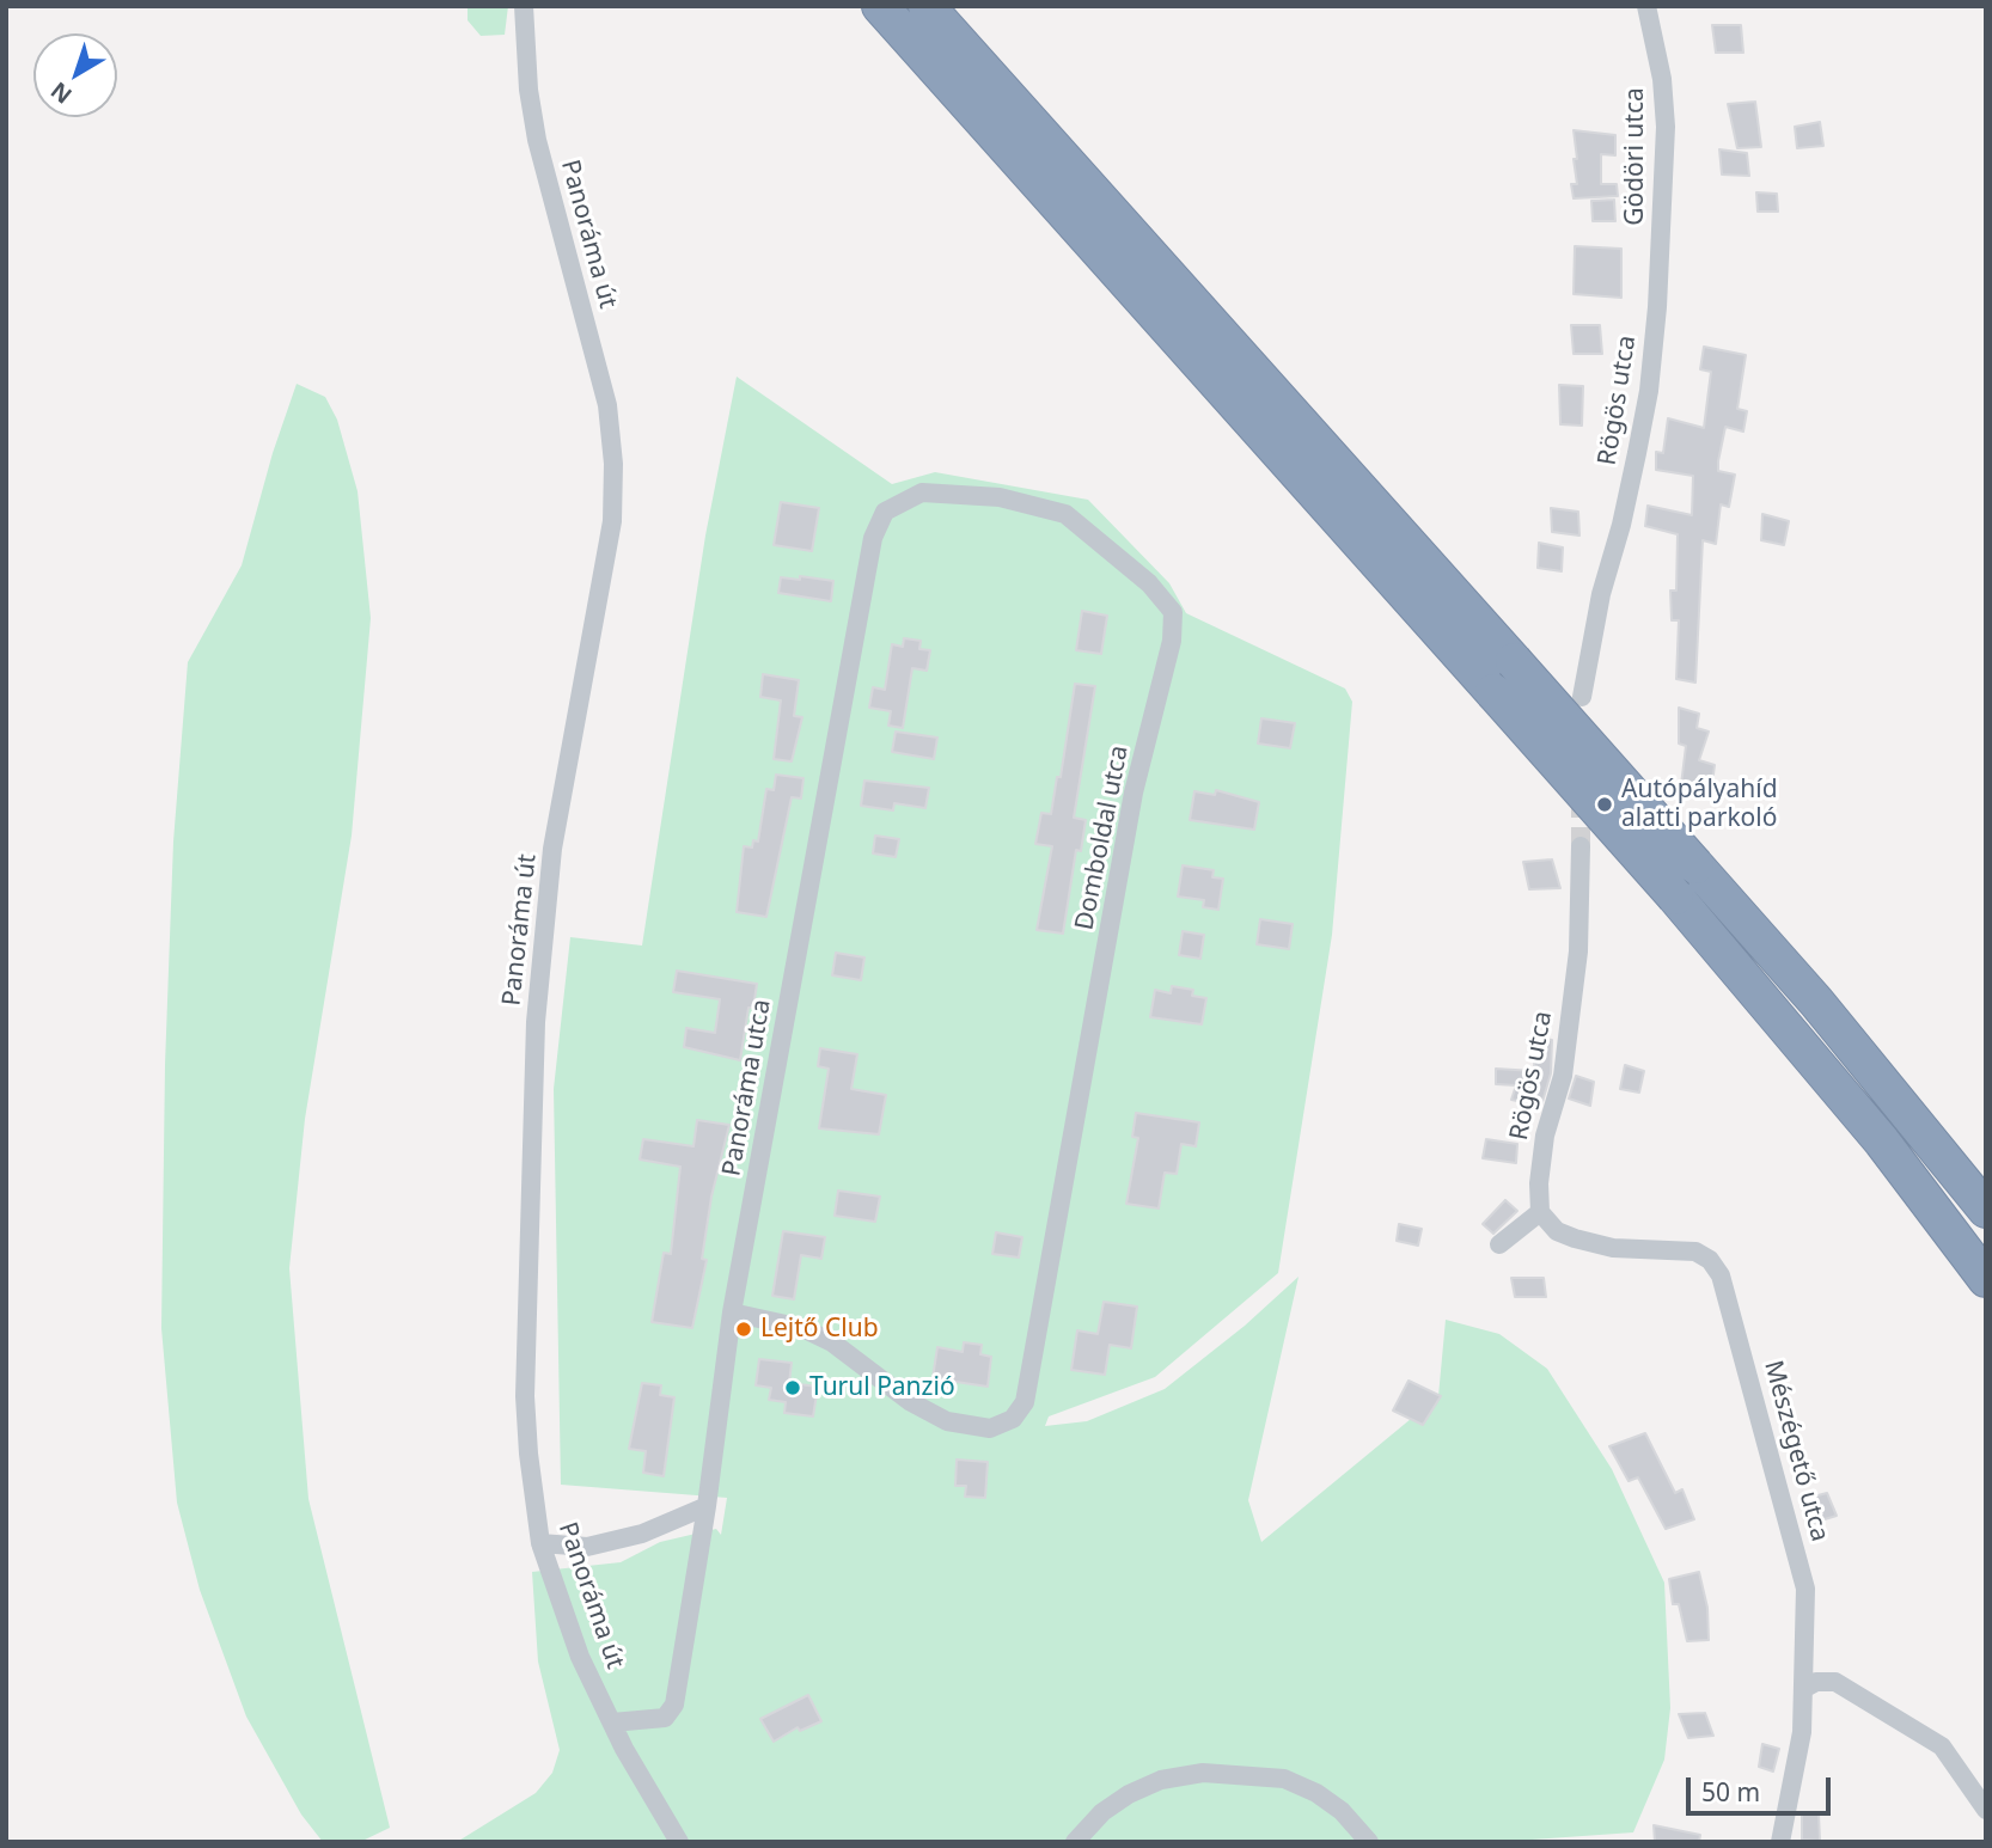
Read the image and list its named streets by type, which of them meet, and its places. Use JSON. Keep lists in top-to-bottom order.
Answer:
{
  "streets": {
    "street": [
      "Gödöri utca",
      "Panoráma út",
      "Rögös utca",
      "Domboldal utca",
      "Panoráma utca",
      "Mészégető utca"
    ]
  },
  "crossings": [
    ["Gödöri utca", "Rögös utca"],
    ["Panoráma út", "Panoráma utca"],
    ["Rögös utca", "Mészégető utca"],
    ["Domboldal utca", "Panoráma utca"]
  ],
  "places": ["Autópályahíd alatti parkoló", "Lejtő Club", "Turul Panzió"],
  "scale_bar": "50 m",
  "north": "bottom left"
}
